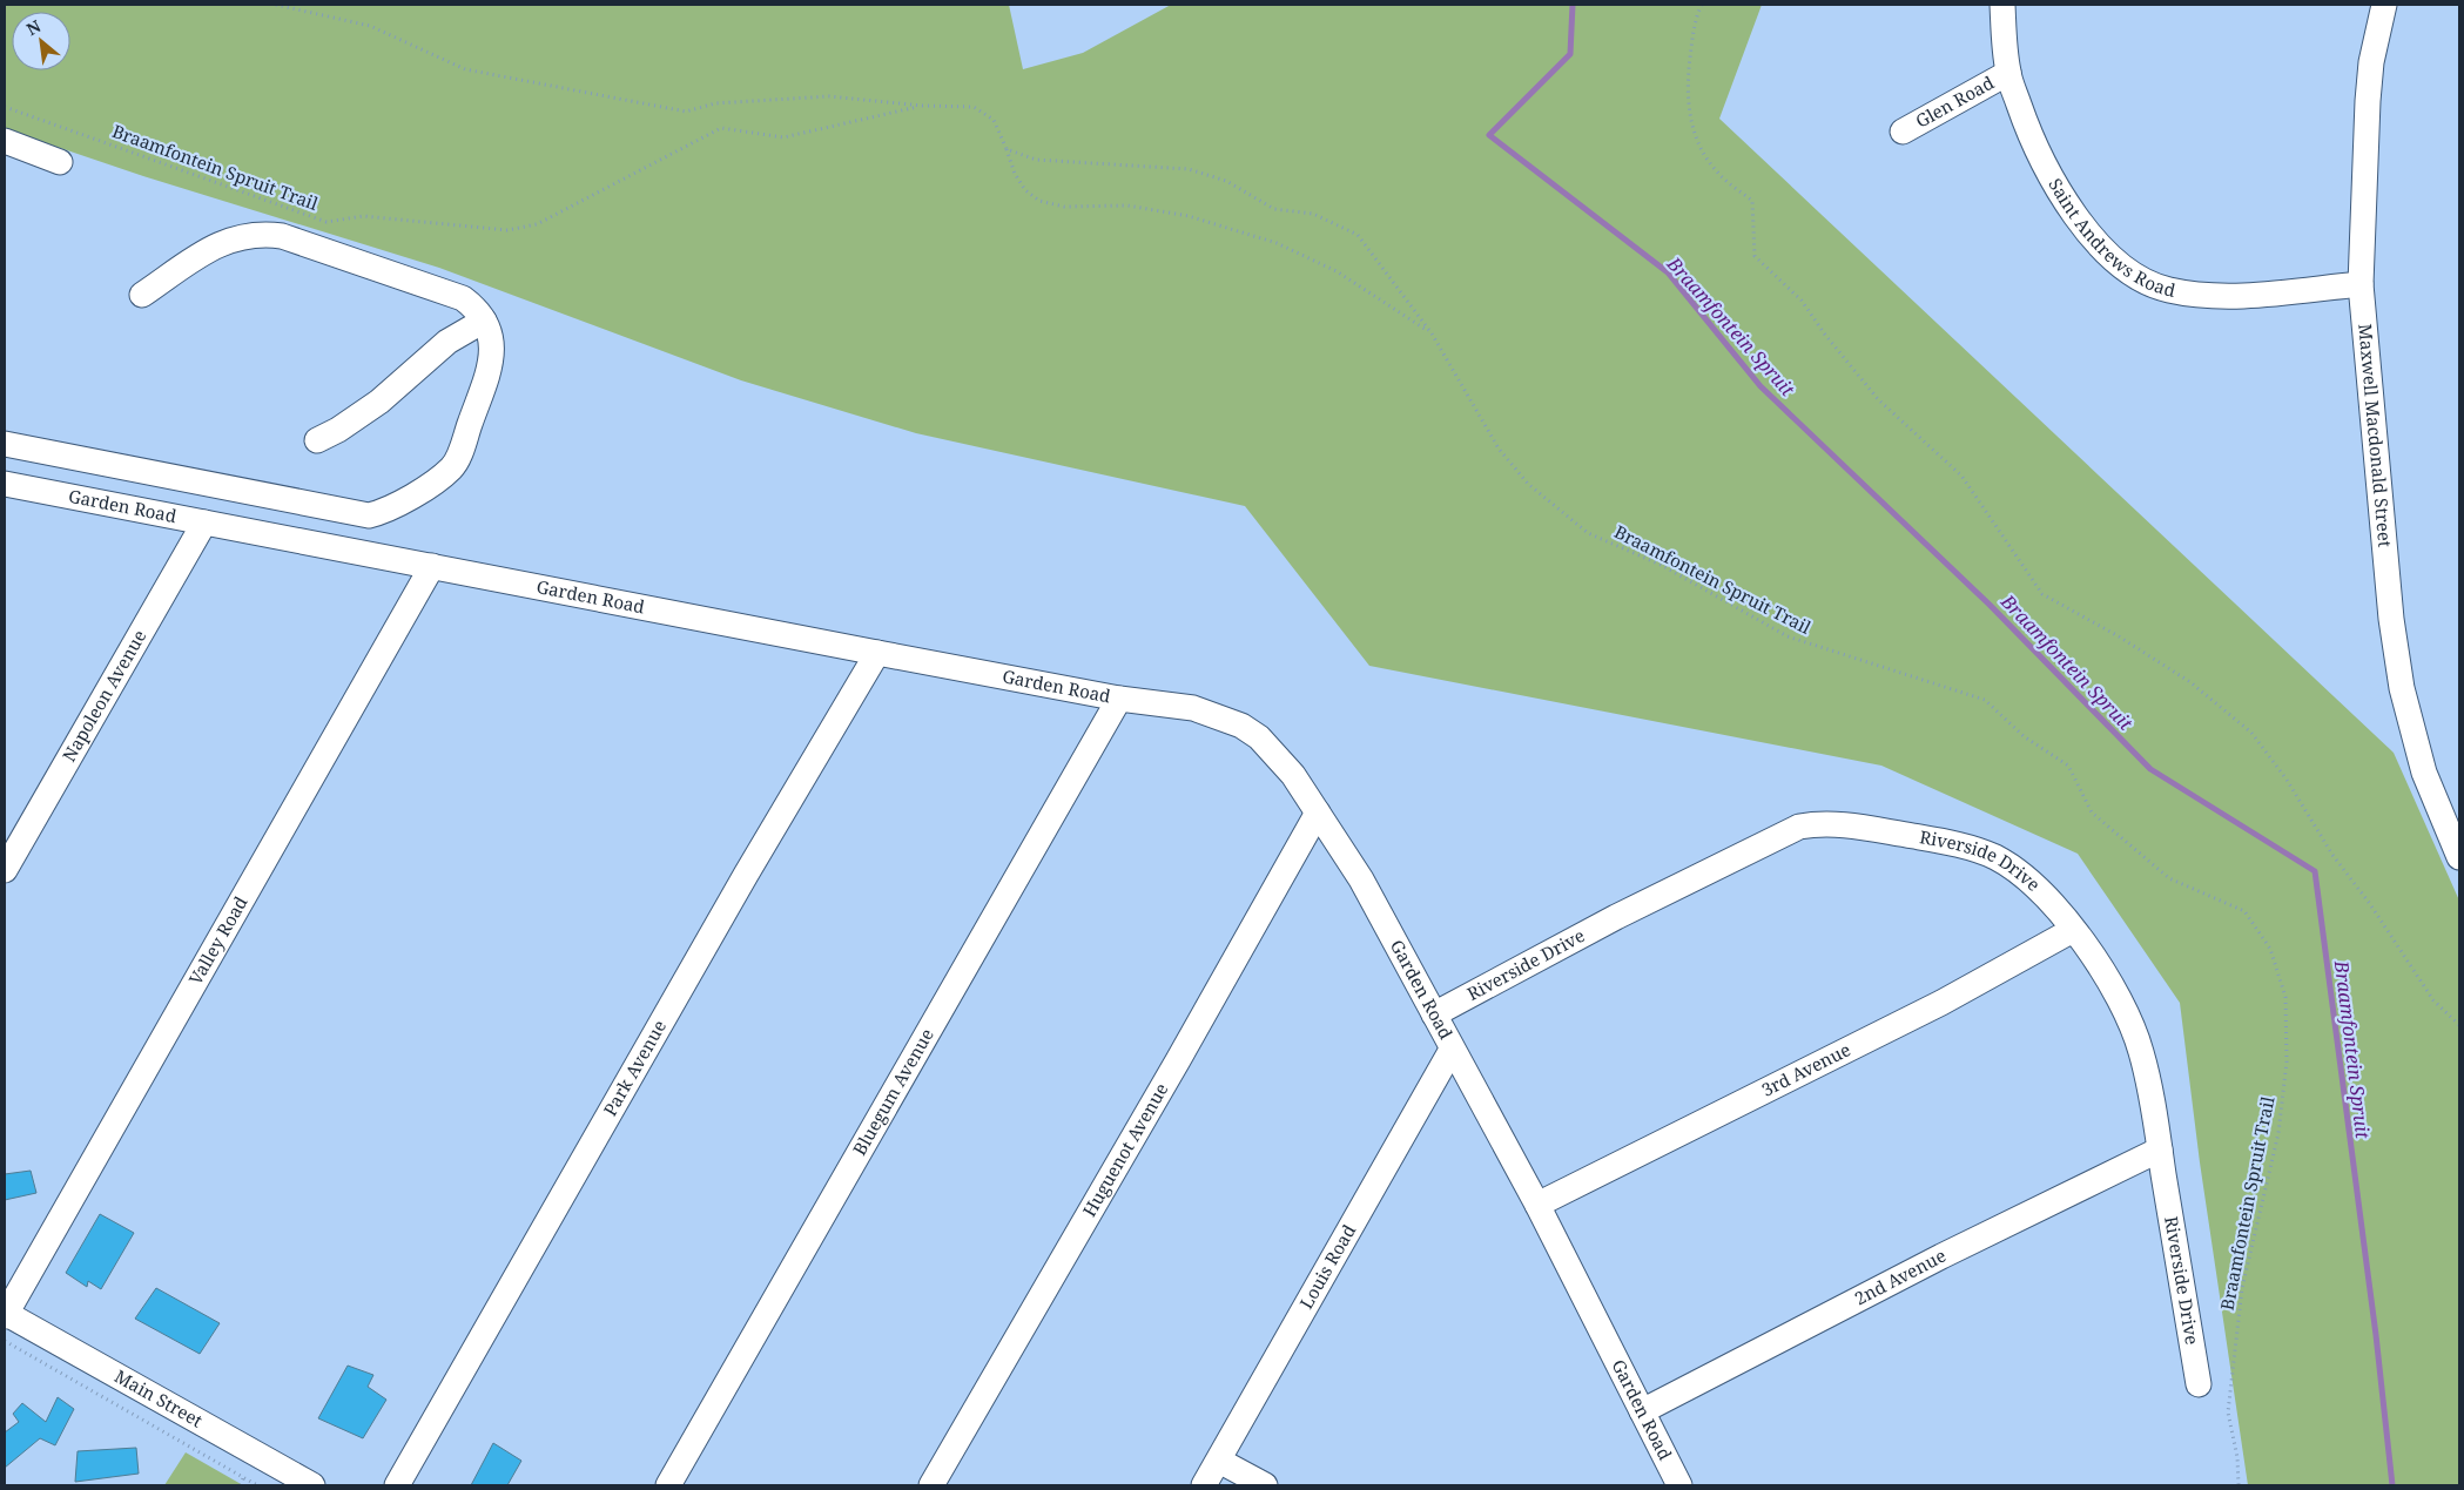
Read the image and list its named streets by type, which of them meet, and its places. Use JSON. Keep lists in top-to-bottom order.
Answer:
{
  "streets": {
    "street": [
      "Glen Road",
      "Saint Andrews Road",
      "Maxwell Macdonald Street",
      "Garden Road",
      "Napoleon Avenue",
      "Riverside Drive",
      "Valley Road",
      "Park Avenue",
      "3rd Avenue",
      "Bluegum Avenue",
      "Huguenot Avenue",
      "Louis Road",
      "2nd Avenue",
      "Main Street"
    ],
    "path": ["Braamfontein Spruit Trail"]
  },
  "crossings": [
    ["Glen Road", "Saint Andrews Road"],
    ["Saint Andrews Road", "Maxwell Macdonald Street"],
    ["Garden Road", "Napoleon Avenue"],
    ["Garden Road", "Riverside Drive"],
    ["Garden Road", "Valley Road"],
    ["Garden Road", "Park Avenue"],
    ["Garden Road", "3rd Avenue"],
    ["Garden Road", "Bluegum Avenue"],
    ["Garden Road", "Huguenot Avenue"],
    ["Garden Road", "Louis Road"],
    ["Garden Road", "2nd Avenue"],
    ["Riverside Drive", "3rd Avenue"],
    ["Riverside Drive", "2nd Avenue"],
    ["Valley Road", "Main Street"]
  ],
  "water": ["Braamfontein Spruit"],
  "north": "top left"
}
